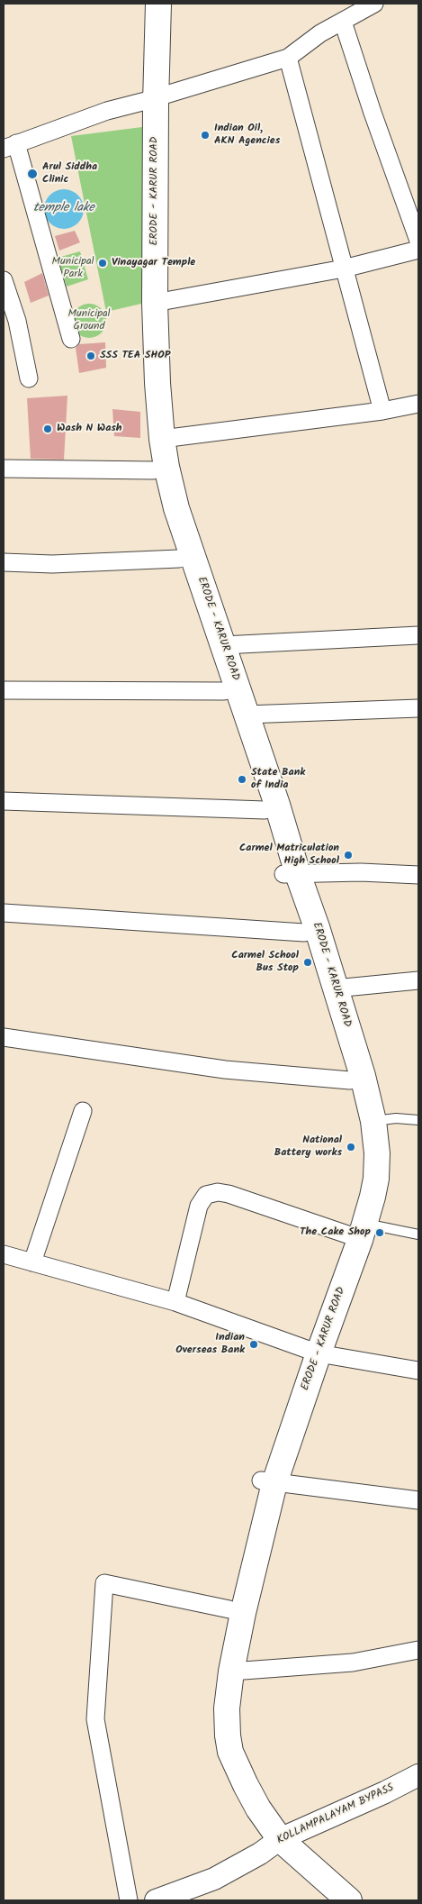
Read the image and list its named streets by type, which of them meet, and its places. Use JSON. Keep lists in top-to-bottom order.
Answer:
{
  "streets": {
    "main road": ["ERODE - KARUR ROAD"],
    "street": ["KOLLAMPALAYAM BYPASS"]
  },
  "crossings": [
    ["ERODE - KARUR ROAD", "KOLLAMPALAYAM BYPASS"]
  ],
  "water": ["temple lake"],
  "parks": ["Municipal Park", "Municipal Ground"],
  "places": [
    "Indian Oil, AKN Agencies",
    "Arul Siddha Clinic",
    "Vinayagar Temple",
    "SSS TEA SHOP",
    "Wash N Wash",
    "State Bank of India",
    "Carmel Matriculation High School",
    "Carmel School Bus Stop",
    "National Battery works",
    "The Cake Shop",
    "Indian Overseas Bank"
  ]
}
